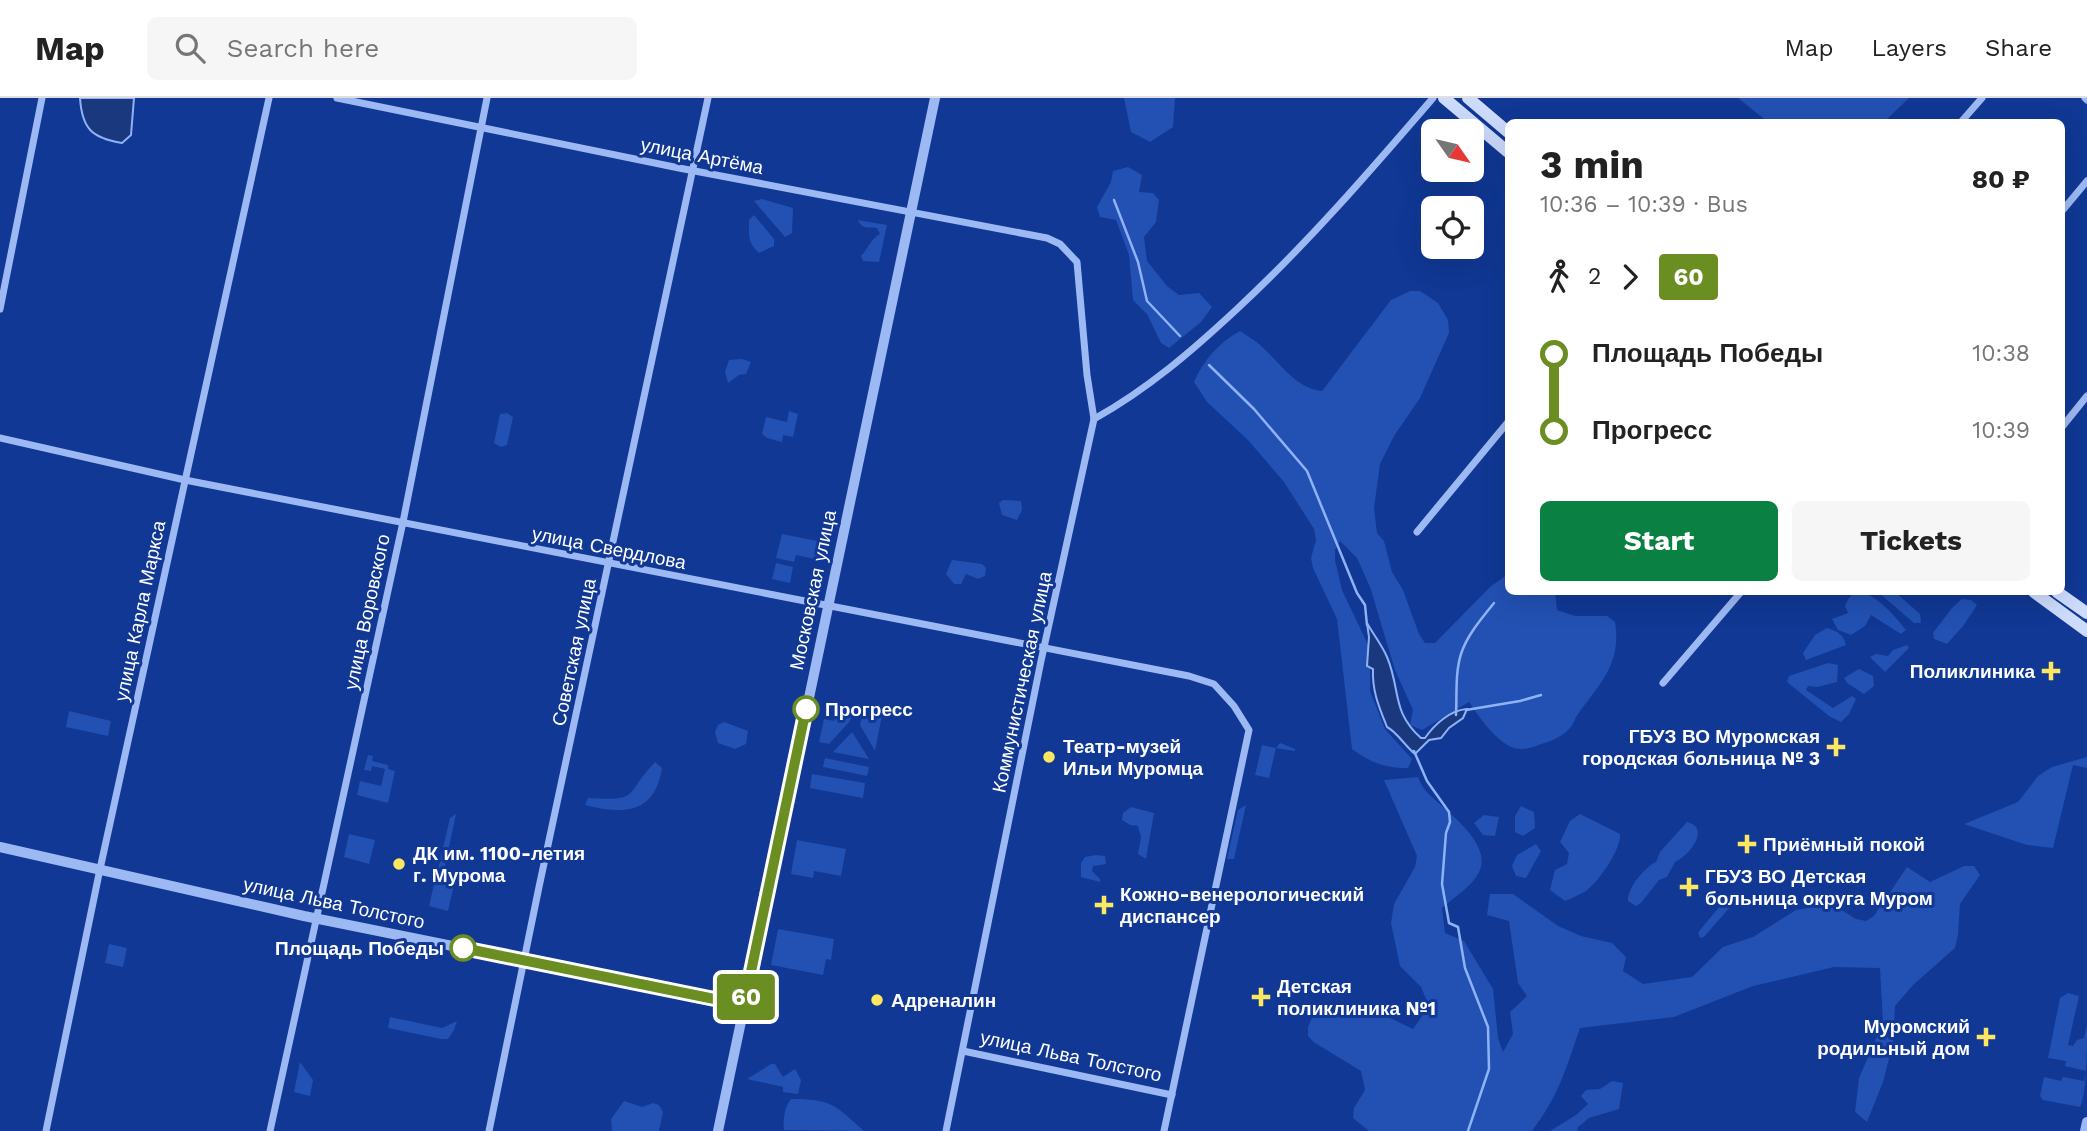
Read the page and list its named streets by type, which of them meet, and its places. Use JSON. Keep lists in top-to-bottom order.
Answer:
{
  "streets": {
    "street": [
      "улица Артёма",
      "улица Свердлова",
      "Московская улица",
      "улица Карла Маркса",
      "улица Воровского",
      "Советская улица",
      "Коммунистическая улица",
      "улица Льва Толстого"
    ]
  },
  "crossings": [
    ["улица Артёма", "Московская улица"],
    ["улица Артёма", "улица Воровского"],
    ["улица Артёма", "Советская улица"],
    ["улица Артёма", "Коммунистическая улица"],
    ["улица Свердлова", "Московская улица"],
    ["улица Свердлова", "улица Карла Маркса"],
    ["улица Свердлова", "улица Воровского"],
    ["улица Свердлова", "Советская улица"],
    ["улица Свердлова", "Коммунистическая улица"],
    ["улица Свердлова", "улица Льва Толстого"],
    ["Московская улица", "улица Льва Толстого"],
    ["улица Карла Маркса", "улица Льва Толстого"],
    ["улица Воровского", "улица Льва Толстого"],
    ["Советская улица", "улица Льва Толстого"],
    ["Коммунистическая улица", "улица Льва Толстого"]
  ],
  "places": {
    "health": [
      "Поликлиника",
      "ГБУЗ ВО Муромская городская больница № 3",
      "Приёмный покой",
      "ГБУЗ ВО Детская больница округа Муром",
      "Кожно-венерологический диспансер",
      "Детская поликлиника №1",
      "Муромский родильный дом"
    ],
    "other": [
      "Прогресс",
      "Театр-музей Ильи Муромца",
      "ДК им. 1100-летия г. Мурома",
      "Площадь Победы",
      "Адреналин"
    ]
  },
  "lines": ["bus line 60"],
  "north": "bottom right",
  "page": {
    "header": "Map",
    "search": "Search here",
    "nav": ["Map", "Layers", "Share"],
    "on_map": "60",
    "heading": ["3 min", "10:36 – 10:39 · Bus", "80 ₽"],
    "legs": ["2", "60"],
    "list": [
      {
        "name": "Площадь Победы",
        "value": "10:38"
      },
      {
        "name": "Прогресс",
        "value": "10:39"
      }
    ],
    "buttons": ["Start", "Tickets"]
  }
}
